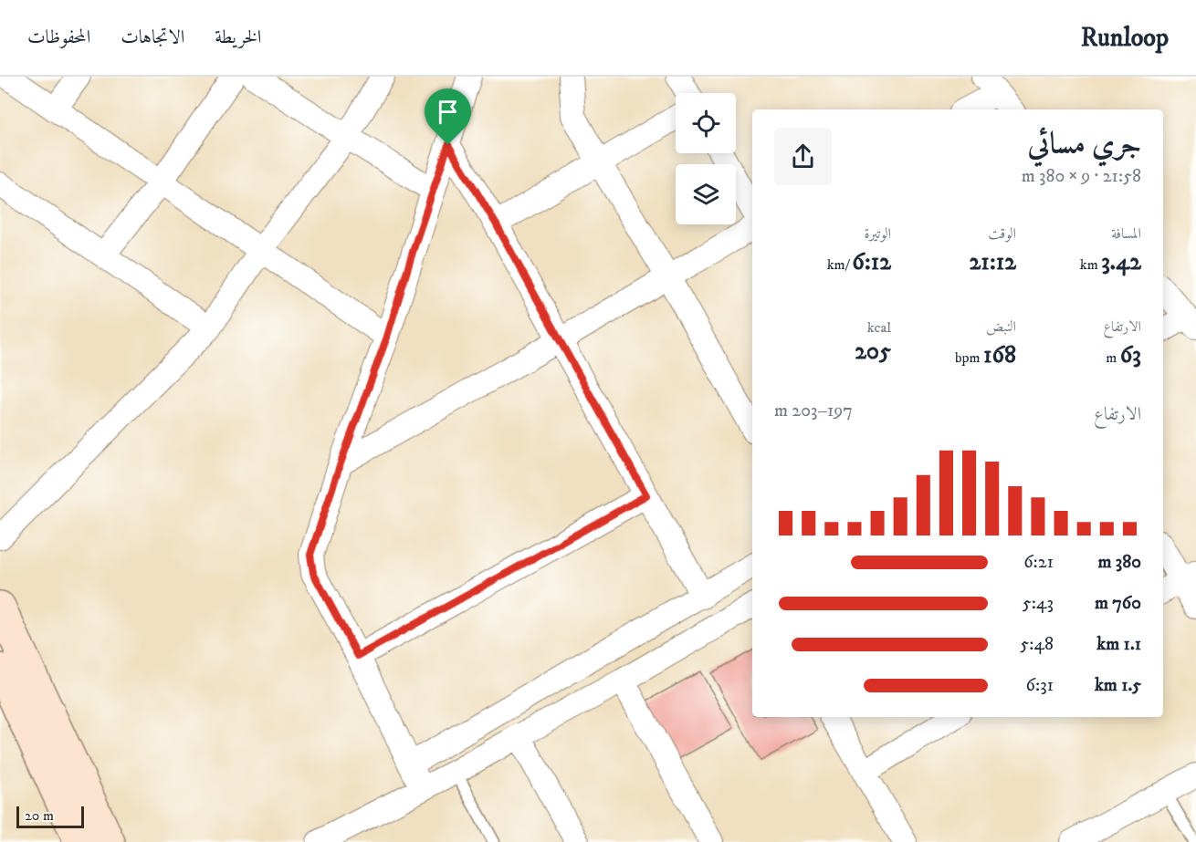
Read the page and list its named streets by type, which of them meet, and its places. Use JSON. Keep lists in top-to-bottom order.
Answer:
{
  "scale_bar": "20 m",
  "page": {
    "header": "Runloop",
    "nav": ["الخريطة", "الاتجاهات", "المحفوظات"],
    "heading": ["جري مسائي", "21:58 · 9 × 380 m"],
    "stats": [
      ["المسافة", "3.42 km"],
      ["الوقت", "21:12"],
      ["الوتيرة", "6:12 /km"],
      ["الارتفاع", "63 m"],
      ["النبض", "168 bpm"],
      ["kcal", "205"]
    ],
    "chart": ["الارتفاع", "197–203 m"],
    "list": [
      {
        "name": "380 m",
        "note": "6:21"
      },
      {
        "name": "760 m",
        "note": "5:43"
      },
      {
        "name": "1.1 km",
        "note": "5:48"
      },
      {
        "name": "1.5 km",
        "note": "6:31"
      }
    ],
    "scale": "20 m"
  }
}
